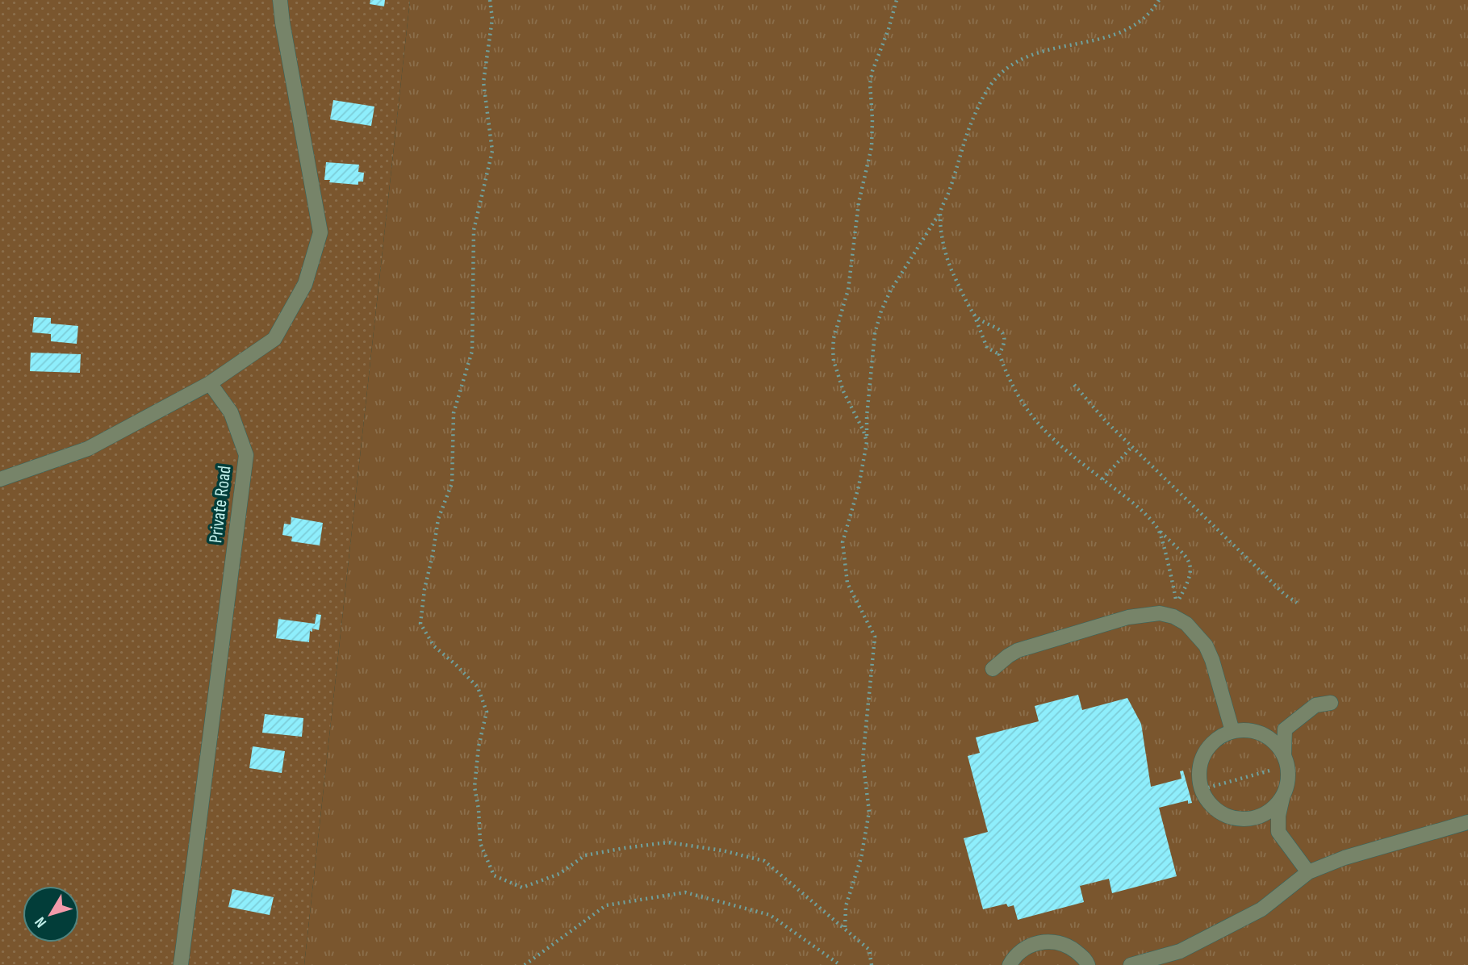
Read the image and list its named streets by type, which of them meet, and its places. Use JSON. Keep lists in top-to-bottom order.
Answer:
{
  "streets": {
    "street": ["Private Road"]
  },
  "north": "bottom left"
}
